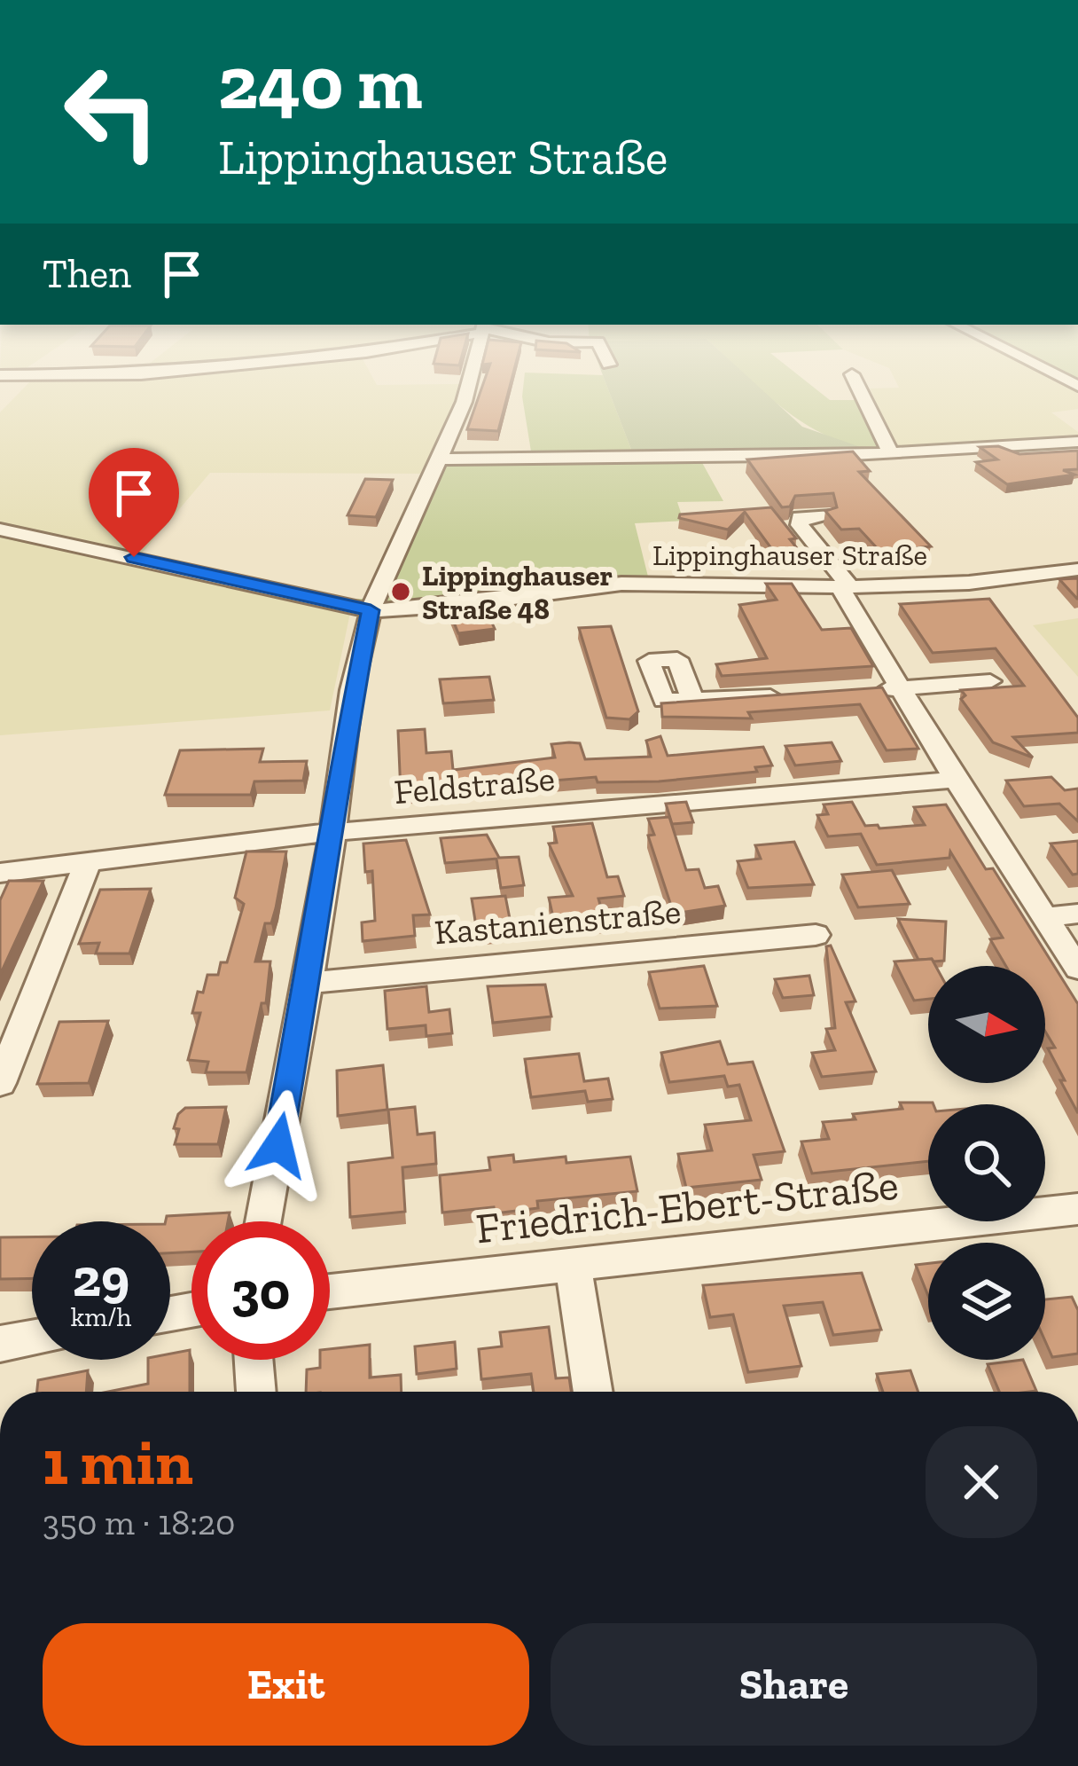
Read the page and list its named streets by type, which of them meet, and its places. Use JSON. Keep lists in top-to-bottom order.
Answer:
{
  "streets": {
    "street": [
      "Lippinghauser Straße",
      "Feldstraße",
      "Kastanienstraße",
      "Friedrich-Ebert-Straße"
    ]
  },
  "places": ["Lippinghauser Straße 48"],
  "north": "right",
  "page": {
    "turn": ["240 m", "Lippinghauser Straße"],
    "then": "Then",
    "speed": "29 km/h",
    "limit": "30",
    "heading": ["1 min", "350 m · 18:20"],
    "buttons": ["Exit", "Share"]
  }
}
